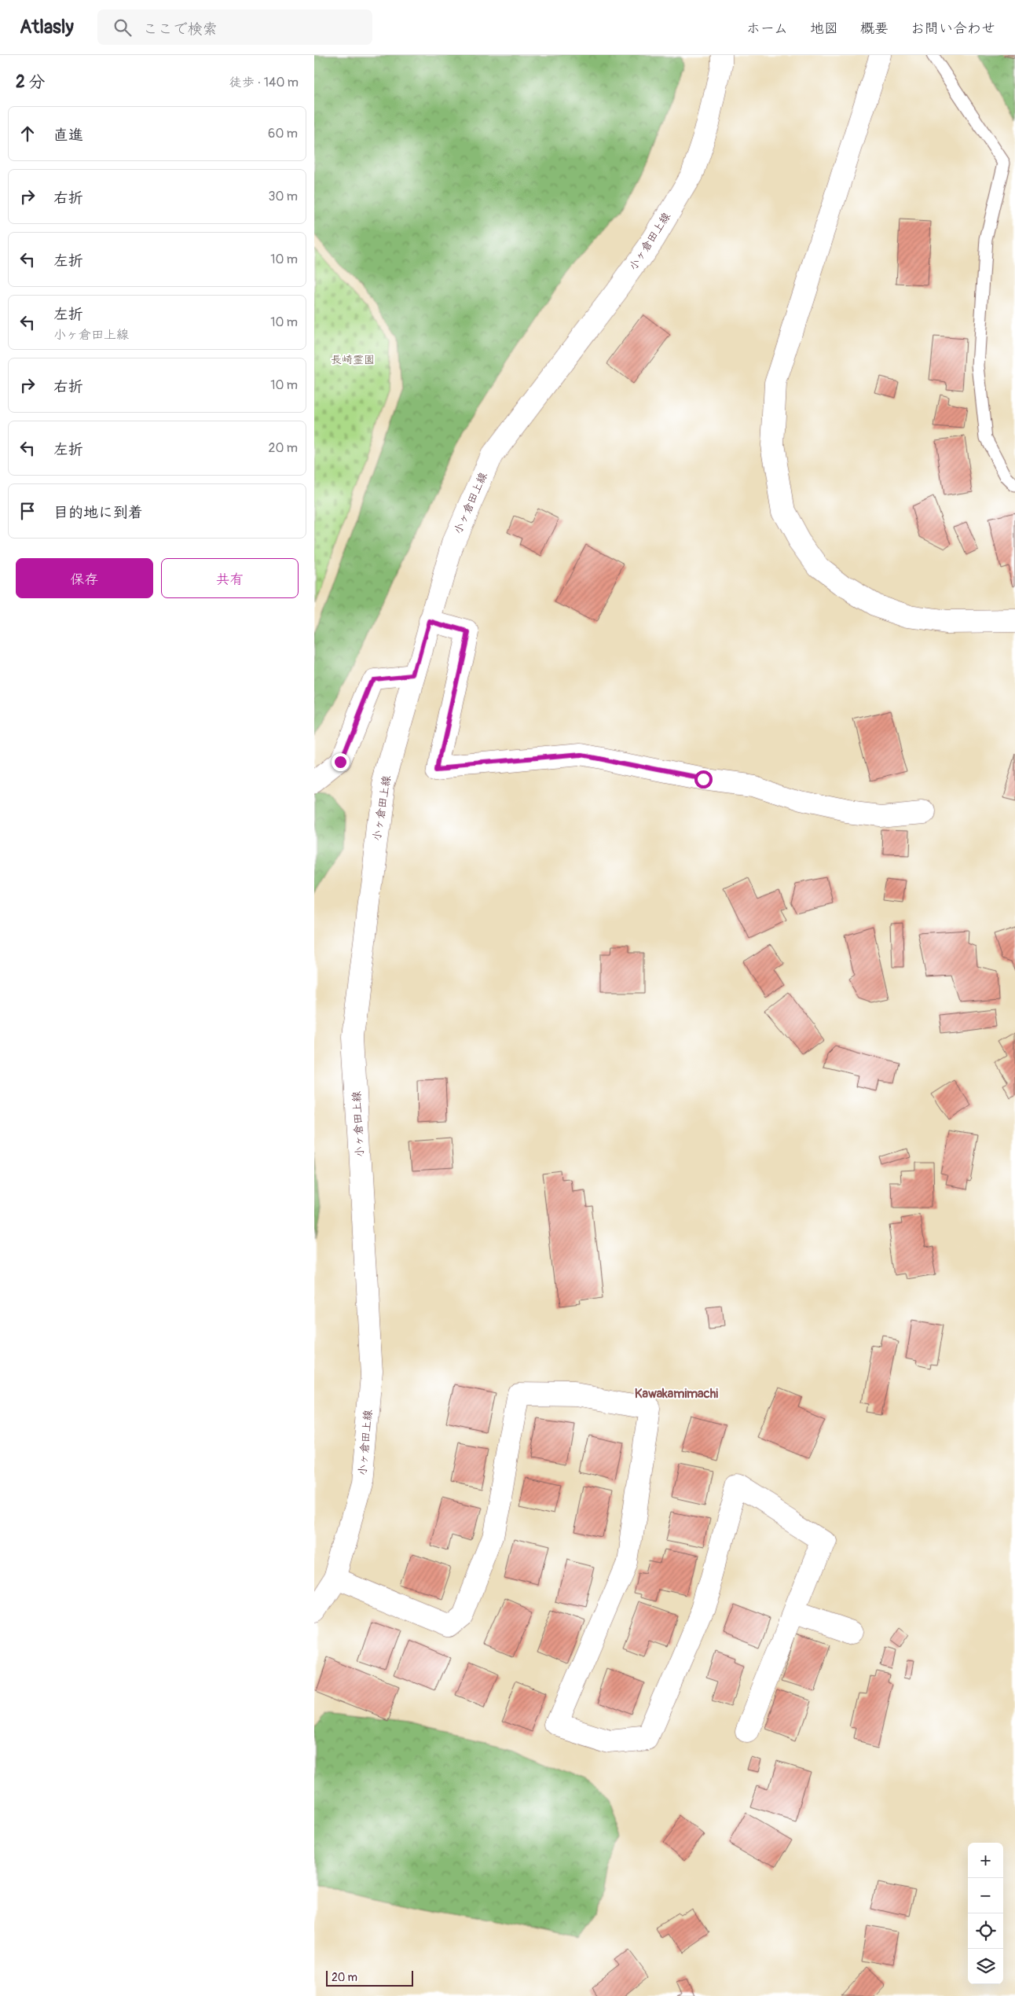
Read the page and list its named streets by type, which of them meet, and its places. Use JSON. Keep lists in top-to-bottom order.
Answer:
{
  "streets": {
    "street": ["小ヶ倉田上線"]
  },
  "districts": ["Kawakamimachi"],
  "parks": ["長崎霊園"],
  "scale_bar": "20 m",
  "page": {
    "header": "Atlasly",
    "search": "ここで検索",
    "nav": [
      "ホーム",
      "地図",
      "概要",
      "お問い合わせ"
    ],
    "heading": ["2 分", "徒歩 · 140 m"],
    "list": [
      ["直進", "60 m"],
      ["右折", "30 m"],
      ["左折", "10 m"],
      ["左折", "小ヶ倉田上線", "10 m"],
      ["右折", "10 m"],
      ["左折", "20 m"],
      "目的地に到着"
    ],
    "buttons": ["保存", "共有"],
    "map_buttons": ["+", "−"],
    "scale": "20 m"
  }
}
